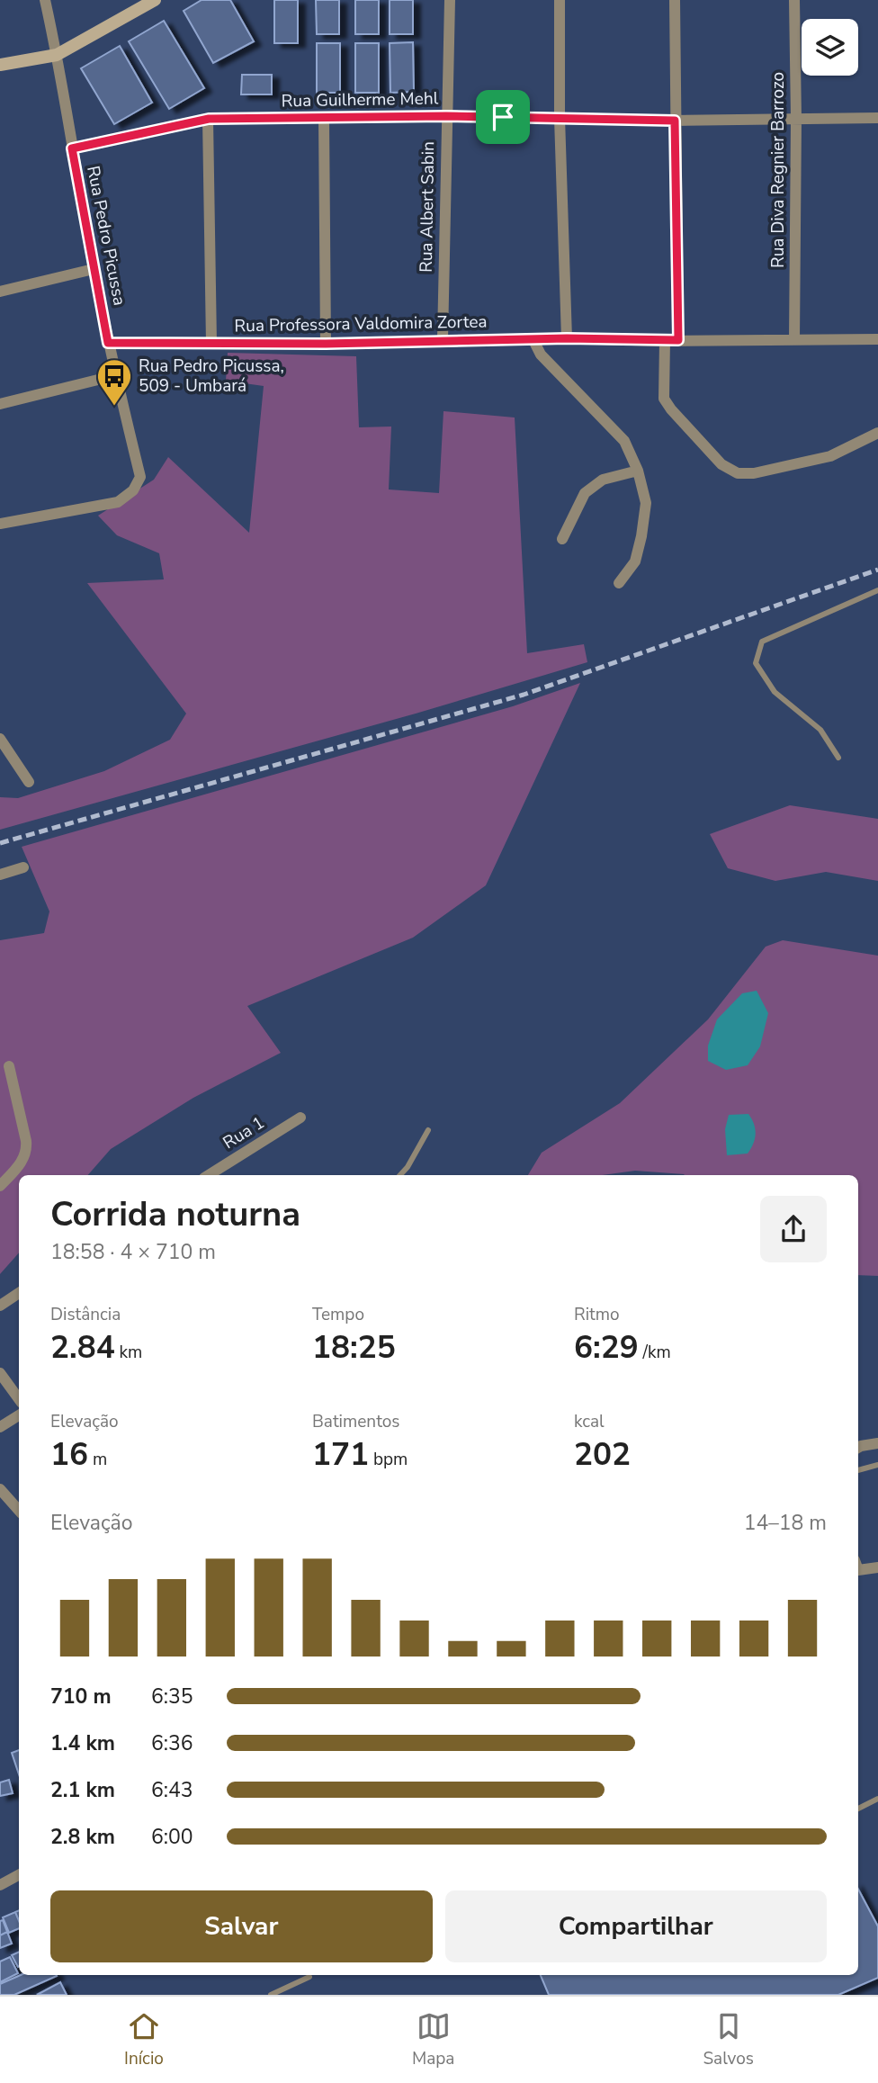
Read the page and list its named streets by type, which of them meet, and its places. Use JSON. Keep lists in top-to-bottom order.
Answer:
{
  "streets": {
    "street": [
      "Rua Guilherme Mehl",
      "Rua Diva Regnier Barrozo",
      "Rua Albert Sabin",
      "Rua Pedro Picussa",
      "Rua Professora Valdomira Zortea",
      "Rua 1"
    ]
  },
  "crossings": [
    ["Rua Guilherme Mehl", "Rua Diva Regnier Barrozo"],
    ["Rua Guilherme Mehl", "Rua Albert Sabin"],
    ["Rua Guilherme Mehl", "Rua Pedro Picussa"],
    ["Rua Diva Regnier Barrozo", "Rua Professora Valdomira Zortea"],
    ["Rua Albert Sabin", "Rua Professora Valdomira Zortea"],
    ["Rua Pedro Picussa", "Rua Professora Valdomira Zortea"]
  ],
  "places": {
    "bus stop": ["Rua Pedro Picussa, 509 - Umbará"]
  },
  "page": {
    "heading": ["Corrida noturna", "18:58 · 4 × 710 m"],
    "stats": [
      ["Distância", "2.84 km"],
      ["Tempo", "18:25"],
      ["Ritmo", "6:29 /km"],
      ["Elevação", "16 m"],
      ["Batimentos", "171 bpm"],
      ["kcal", "202"]
    ],
    "chart": ["Elevação", "14–18 m"],
    "list": [
      {
        "name": "710 m",
        "note": "6:35"
      },
      {
        "name": "1.4 km",
        "note": "6:36"
      },
      {
        "name": "2.1 km",
        "note": "6:43"
      },
      {
        "name": "2.8 km",
        "note": "6:00"
      }
    ],
    "buttons": ["Salvar", "Compartilhar"],
    "tabs": ["Início", "Mapa", "Salvos"]
  }
}
